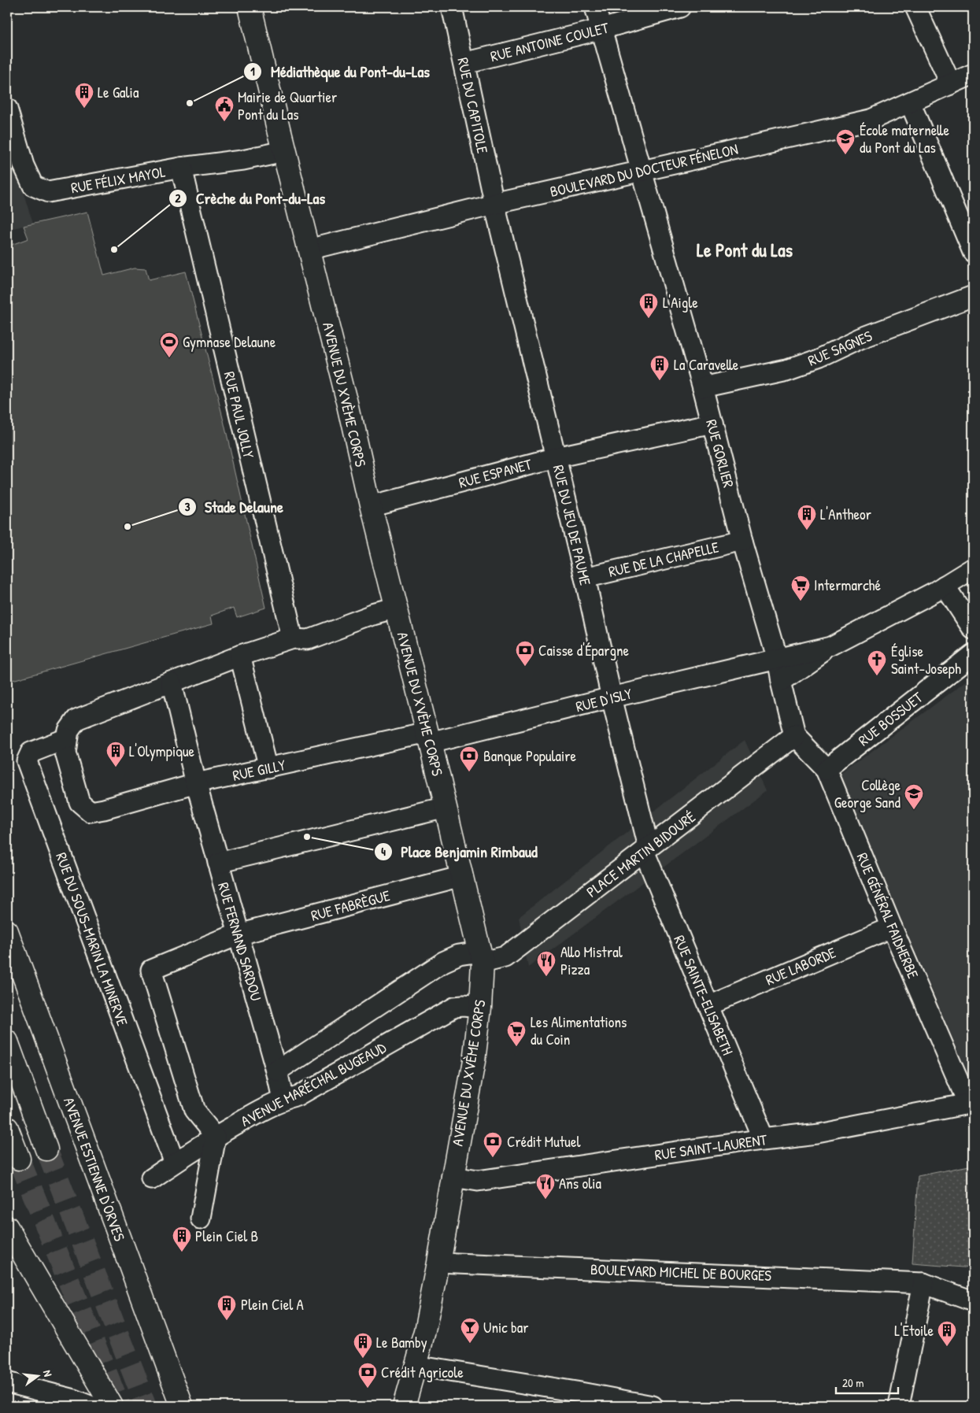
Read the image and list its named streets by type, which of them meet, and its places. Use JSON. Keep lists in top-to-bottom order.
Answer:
{
  "streets": {
    "main road": ["AVENUE DU XVÈME CORPS", "AVENUE ESTIENNE D'ORVES"],
    "street": [
      "RUE ANTOINE COULET",
      "RUE DU CAPITOLE",
      "BOULEVARD DU DOCTEUR FÉNELON",
      "RUE FÉLIX MAYOL",
      "RUE SAGNES",
      "RUE PAUL JOLLY",
      "RUE GORLIER",
      "RUE ESPANET",
      "RUE DU JEU DE PAUME",
      "RUE DE LA CHAPELLE",
      "RUE D'ISLY",
      "RUE BOSSUET",
      "RUE GILLY",
      "PLACE MARTIN BIDOURÉ",
      "RUE FABRÈGUE",
      "RUE GÉNÉRAL FAIDHERBE",
      "RUE DU SOUS-MARIN LA MINERVE",
      "RUE FERNAND SARDOU",
      "RUE LABORDE",
      "RUE SAINTE-ELISABETH",
      "AVENUE MARÉCHAL BUGEAUD",
      "RUE SAINT-LAURENT",
      "BOULEVARD MICHEL DE BOURGES"
    ]
  },
  "crossings": [
    ["RUE ANTOINE COULET", "RUE DU CAPITOLE"],
    ["RUE ANTOINE COULET", "RUE GORLIER"],
    ["RUE DU CAPITOLE", "BOULEVARD DU DOCTEUR FÉNELON"],
    ["RUE DU CAPITOLE", "RUE DU JEU DE PAUME"],
    ["BOULEVARD DU DOCTEUR FÉNELON", "AVENUE DU XVÈME CORPS"],
    ["BOULEVARD DU DOCTEUR FÉNELON", "RUE GORLIER"],
    ["BOULEVARD DU DOCTEUR FÉNELON", "RUE DU JEU DE PAUME"],
    ["RUE FÉLIX MAYOL", "AVENUE DU XVÈME CORPS"],
    ["RUE FÉLIX MAYOL", "RUE PAUL JOLLY"],
    ["RUE SAGNES", "RUE GORLIER"],
    ["AVENUE DU XVÈME CORPS", "RUE ESPANET"],
    ["AVENUE DU XVÈME CORPS", "RUE D'ISLY"],
    ["AVENUE DU XVÈME CORPS", "RUE GILLY"],
    ["AVENUE DU XVÈME CORPS", "PLACE MARTIN BIDOURÉ"],
    ["AVENUE DU XVÈME CORPS", "RUE FABRÈGUE"],
    ["AVENUE DU XVÈME CORPS", "AVENUE MARÉCHAL BUGEAUD"],
    ["AVENUE DU XVÈME CORPS", "RUE SAINT-LAURENT"],
    ["AVENUE DU XVÈME CORPS", "BOULEVARD MICHEL DE BOURGES"],
    ["RUE GORLIER", "RUE ESPANET"],
    ["RUE GORLIER", "RUE DE LA CHAPELLE"],
    ["RUE GORLIER", "RUE D'ISLY"],
    ["RUE GORLIER", "PLACE MARTIN BIDOURÉ"],
    ["RUE GORLIER", "RUE GÉNÉRAL FAIDHERBE"],
    ["RUE ESPANET", "RUE DU JEU DE PAUME"],
    ["RUE DU JEU DE PAUME", "RUE DE LA CHAPELLE"],
    ["RUE DU JEU DE PAUME", "RUE D'ISLY"],
    ["RUE DU JEU DE PAUME", "PLACE MARTIN BIDOURÉ"],
    ["RUE DU JEU DE PAUME", "RUE SAINTE-ELISABETH"],
    ["RUE D'ISLY", "RUE GILLY"],
    ["RUE BOSSUET", "RUE GÉNÉRAL FAIDHERBE"],
    ["RUE GILLY", "RUE DU SOUS-MARIN LA MINERVE"],
    ["RUE GILLY", "RUE FERNAND SARDOU"],
    ["PLACE MARTIN BIDOURÉ", "RUE GÉNÉRAL FAIDHERBE"],
    ["PLACE MARTIN BIDOURÉ", "RUE SAINTE-ELISABETH"],
    ["PLACE MARTIN BIDOURÉ", "AVENUE MARÉCHAL BUGEAUD"],
    ["RUE FABRÈGUE", "RUE FERNAND SARDOU"],
    ["RUE FABRÈGUE", "AVENUE MARÉCHAL BUGEAUD"],
    ["RUE GÉNÉRAL FAIDHERBE", "RUE LABORDE"],
    ["RUE GÉNÉRAL FAIDHERBE", "RUE SAINT-LAURENT"],
    ["RUE DU SOUS-MARIN LA MINERVE", "AVENUE MARÉCHAL BUGEAUD"],
    ["RUE FERNAND SARDOU", "AVENUE MARÉCHAL BUGEAUD"],
    ["RUE LABORDE", "RUE SAINTE-ELISABETH"],
    ["RUE SAINTE-ELISABETH", "RUE SAINT-LAURENT"]
  ],
  "districts": ["Le Pont du Las"],
  "places": {
    "other": [
      "Médiathèque du Pont-du-Las",
      "Crèche du Pont-du-Las",
      "Stade Delaune",
      "Place Benjamin Rimbaud"
    ],
    "building": [
      "Le Galia",
      "L'Aigle",
      "La Caravelle",
      "L'Antheor",
      "L'Olympique",
      "Plein Ciel B",
      "Plein Ciel A",
      "L'Etoile",
      "Le Bamby"
    ],
    "public building": ["Mairie de Quartier Pont du Las"],
    "school or university": ["École maternelle du Pont du Las", "Collège George Sand"],
    "sports": ["Gymnase Delaune"],
    "supermarket": ["Intermarché", "Les Alimentations du Coin"],
    "bank": [
      "Caisse d'Épargne",
      "Banque Populaire",
      "Crédit Mutuel",
      "Crédit Agricole"
    ],
    "church": ["Église Saint-Joseph"],
    "restaurant": ["Allo Mistral Pizza", "Ans olia"],
    "bar": ["Unic bar"]
  },
  "scale_bar": "20 m",
  "north": "right"
}
